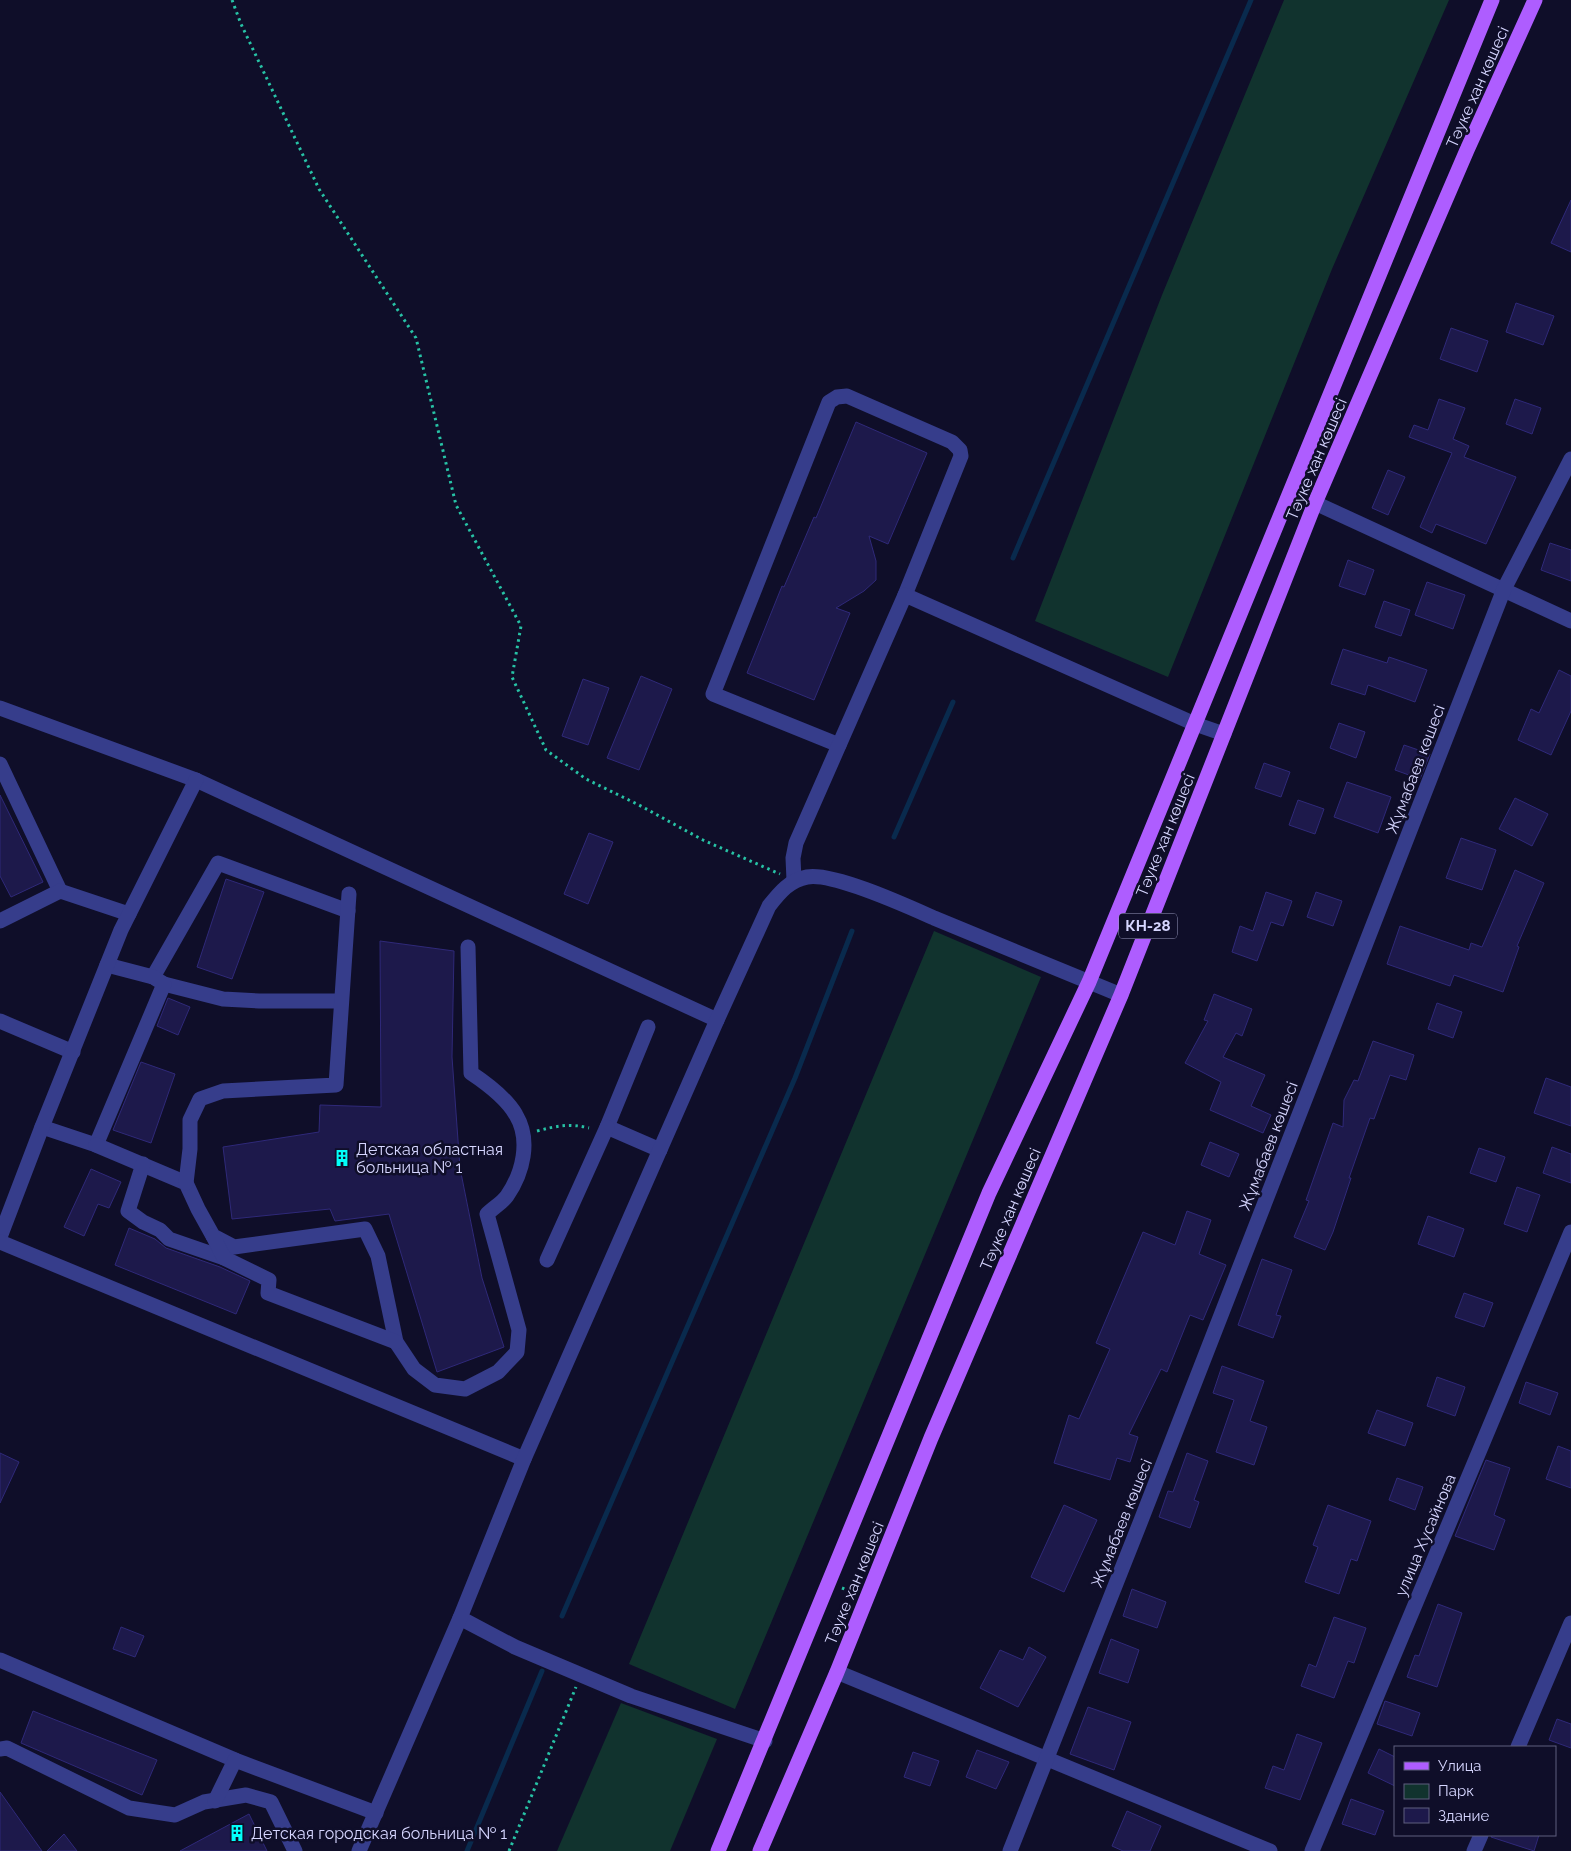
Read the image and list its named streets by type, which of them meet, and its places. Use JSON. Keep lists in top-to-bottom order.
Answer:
{
  "streets": {
    "main road": ["Тәуке хан көшесі", "КН-28"],
    "street": ["Жұмабаев көшесі", "улица Хусайнова"]
  },
  "places": {
    "building": ["Детская областная больница № 1", "Детская городская больница № 1"]
  },
  "legend": ["Улица", "Парк", "Здание"]
}
